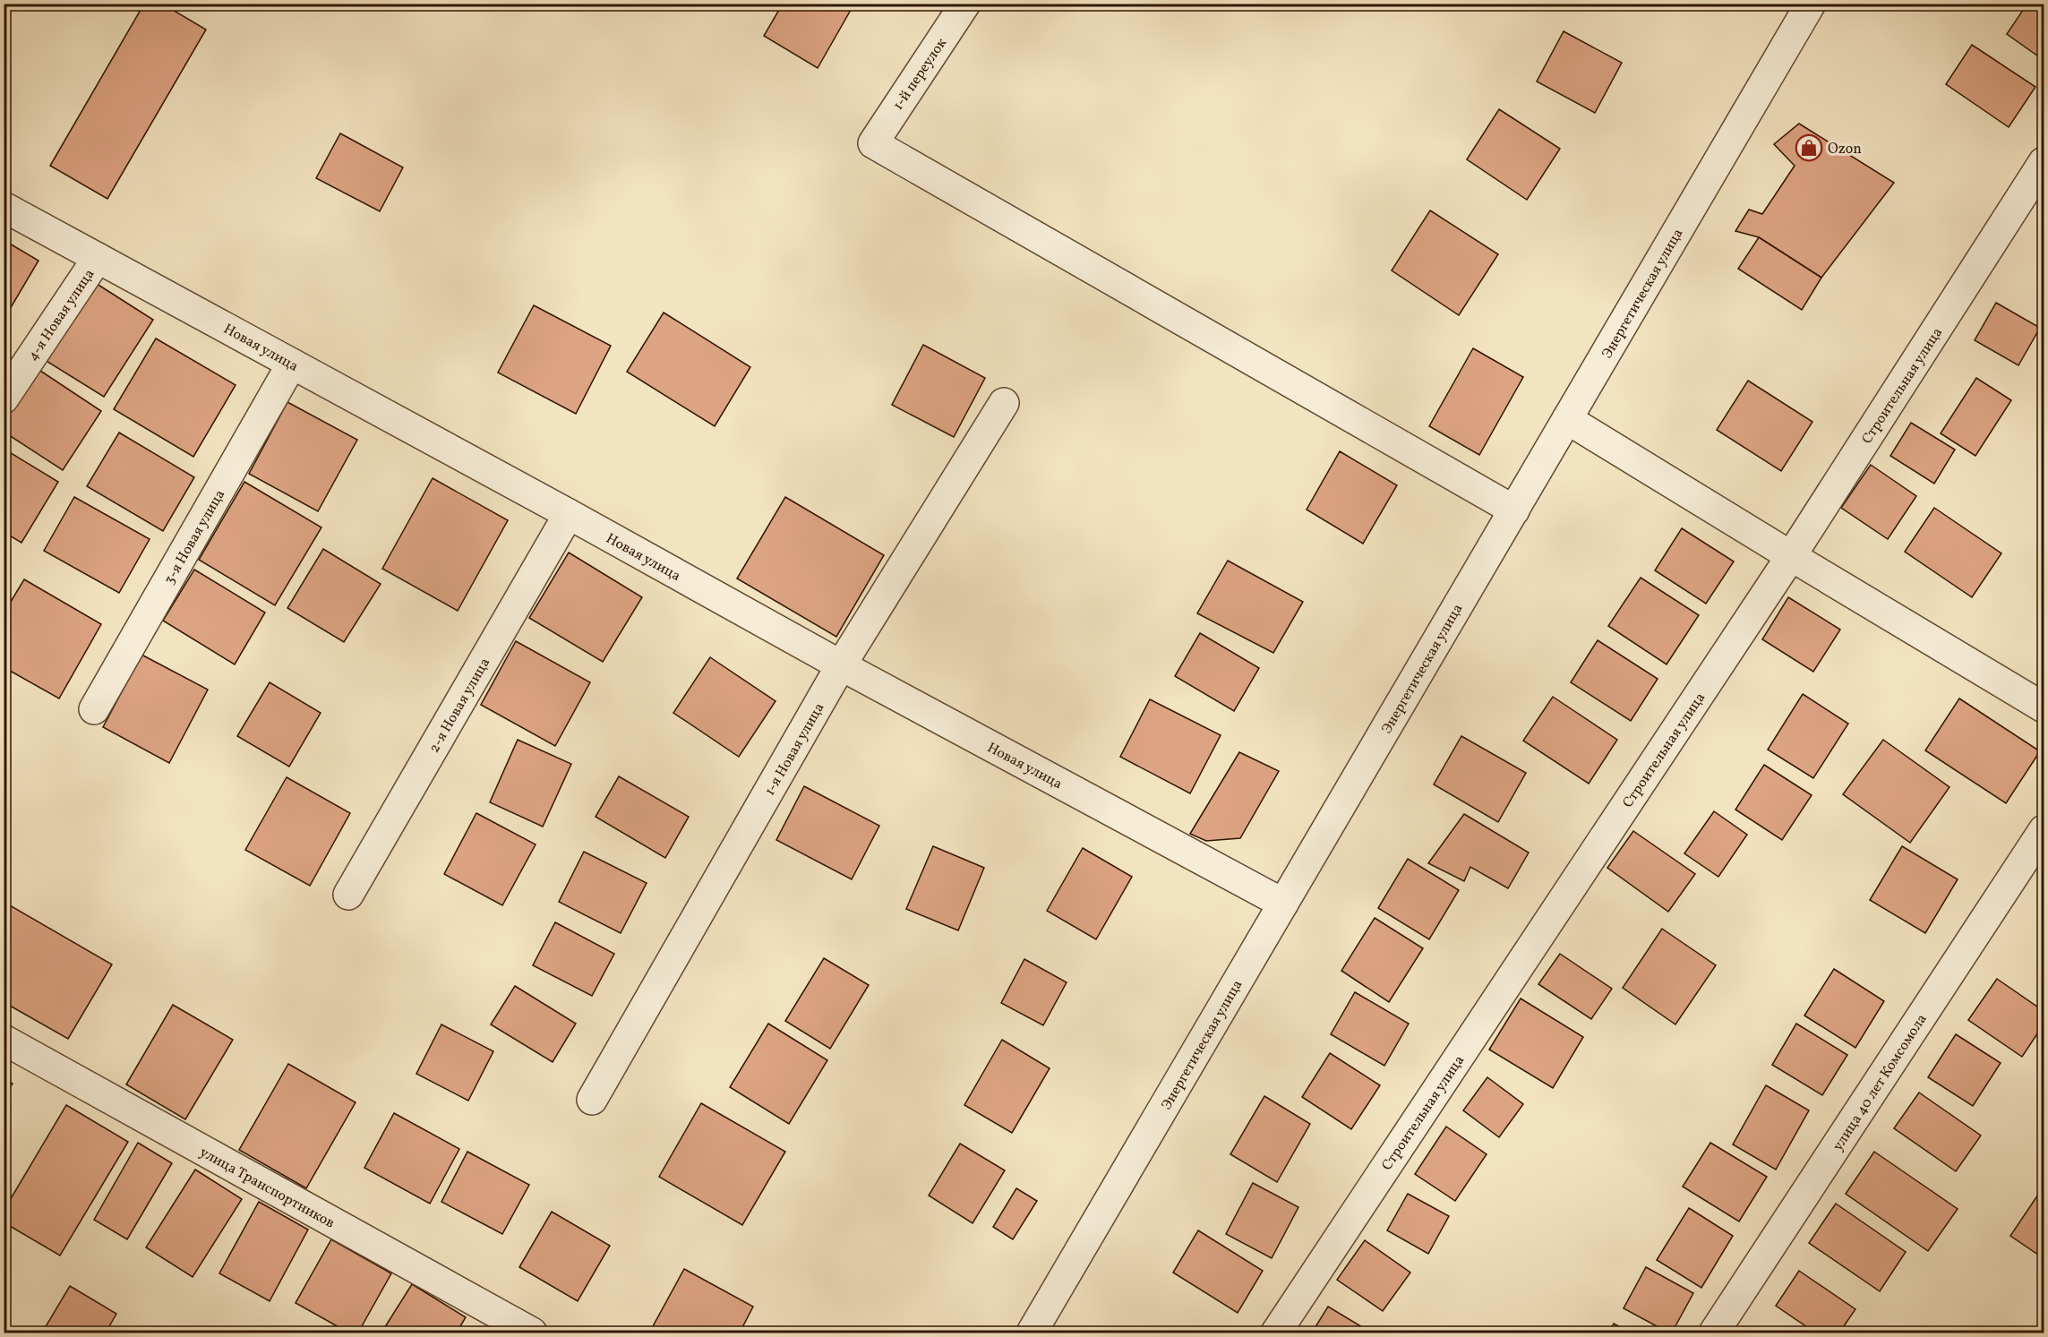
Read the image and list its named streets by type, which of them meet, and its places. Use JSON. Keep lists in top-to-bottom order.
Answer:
{
  "streets": {
    "street": [
      "1-й переулок",
      "Энергетическая улица",
      "4-я Новая улица",
      "Новая улица",
      "Строительная улица",
      "3-я Новая улица",
      "2-я Новая улица",
      "1-я Новая улица",
      "улица 40 лет Комсомола",
      "улица Транспортников"
    ]
  },
  "crossings": [
    ["1-й переулок", "Энергетическая улица"],
    ["Энергетическая улица", "Новая улица"],
    ["4-я Новая улица", "Новая улица"],
    ["Новая улица", "3-я Новая улица"],
    ["Новая улица", "2-я Новая улица"],
    ["Новая улица", "1-я Новая улица"]
  ],
  "places": {
    "shop": ["Ozon"]
  }
}
